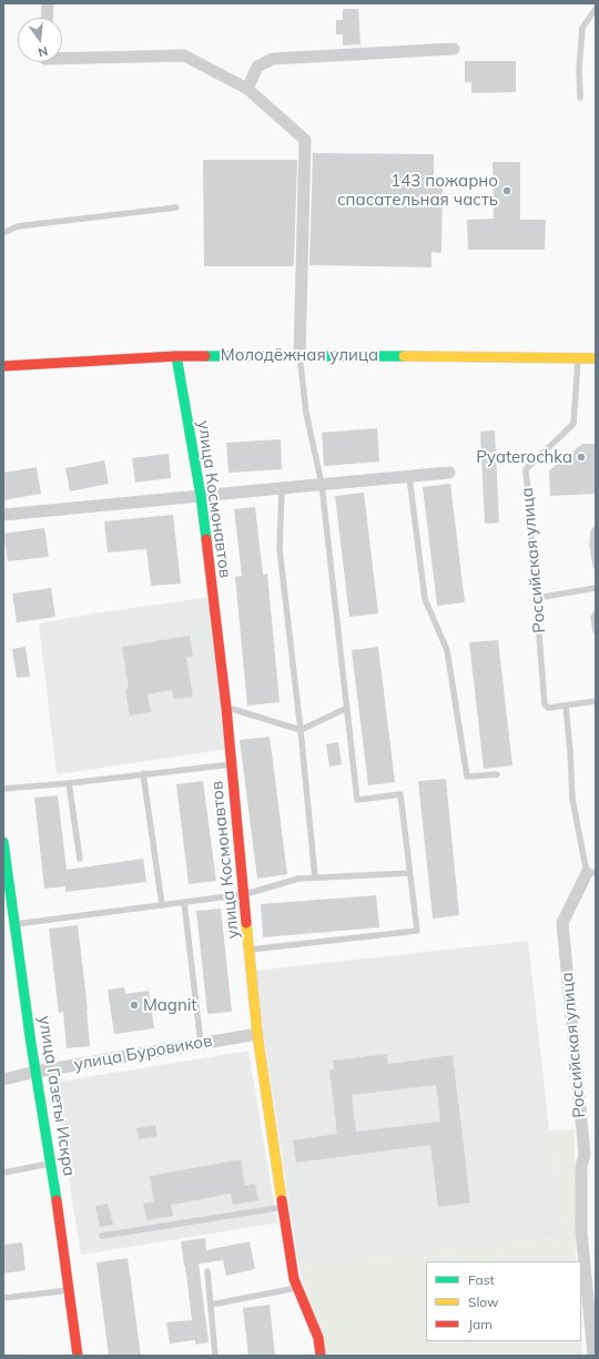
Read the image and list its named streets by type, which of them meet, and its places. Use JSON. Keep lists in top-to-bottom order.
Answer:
{
  "streets": {
    "street": [
      "Молодёжная улица",
      "улица Космонавтов",
      "Российская улица",
      "улица Буровиков",
      "улица Газеты Искра"
    ]
  },
  "crossings": [
    ["Молодёжная улица", "улица Космонавтов"],
    ["Молодёжная улица", "Российская улица"],
    ["улица Космонавтов", "улица Буровиков"],
    ["улица Буровиков", "улица Газеты Искра"]
  ],
  "places": ["143 пожарно спасательная часть", "Pyaterochka", "Magnit"],
  "legend": ["Fast", "Slow", "Jam"],
  "north": "bottom"
}
